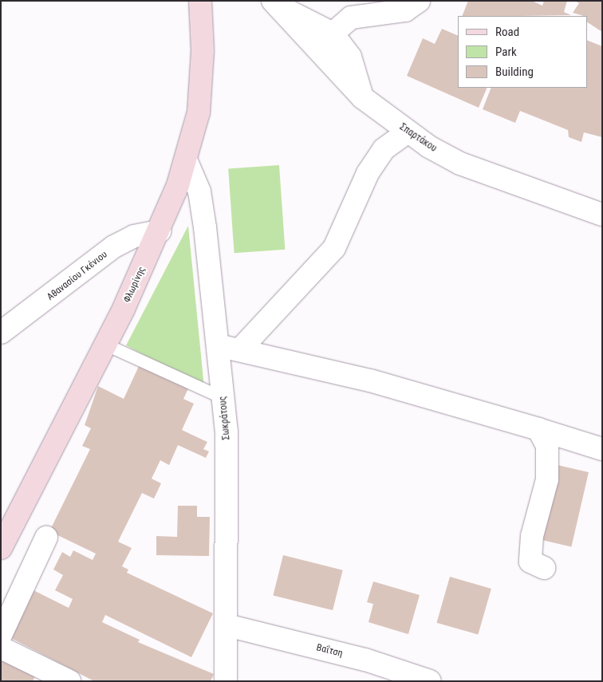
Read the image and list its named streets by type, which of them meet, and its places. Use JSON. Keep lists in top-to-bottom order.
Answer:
{
  "streets": {
    "main road": ["Φλωρίνης"],
    "street": [
      "Σπαρτάκου",
      "Αθανασίου Γκένιου",
      "Σωκράτους",
      "Βαΐτση"
    ]
  },
  "crossings": [
    ["Αθανασίου Γκένιου", "Φλωρίνης"],
    ["Φλωρίνης", "Σωκράτους"],
    ["Σωκράτους", "Βαΐτση"]
  ],
  "legend": ["Road", "Park", "Building"]
}
